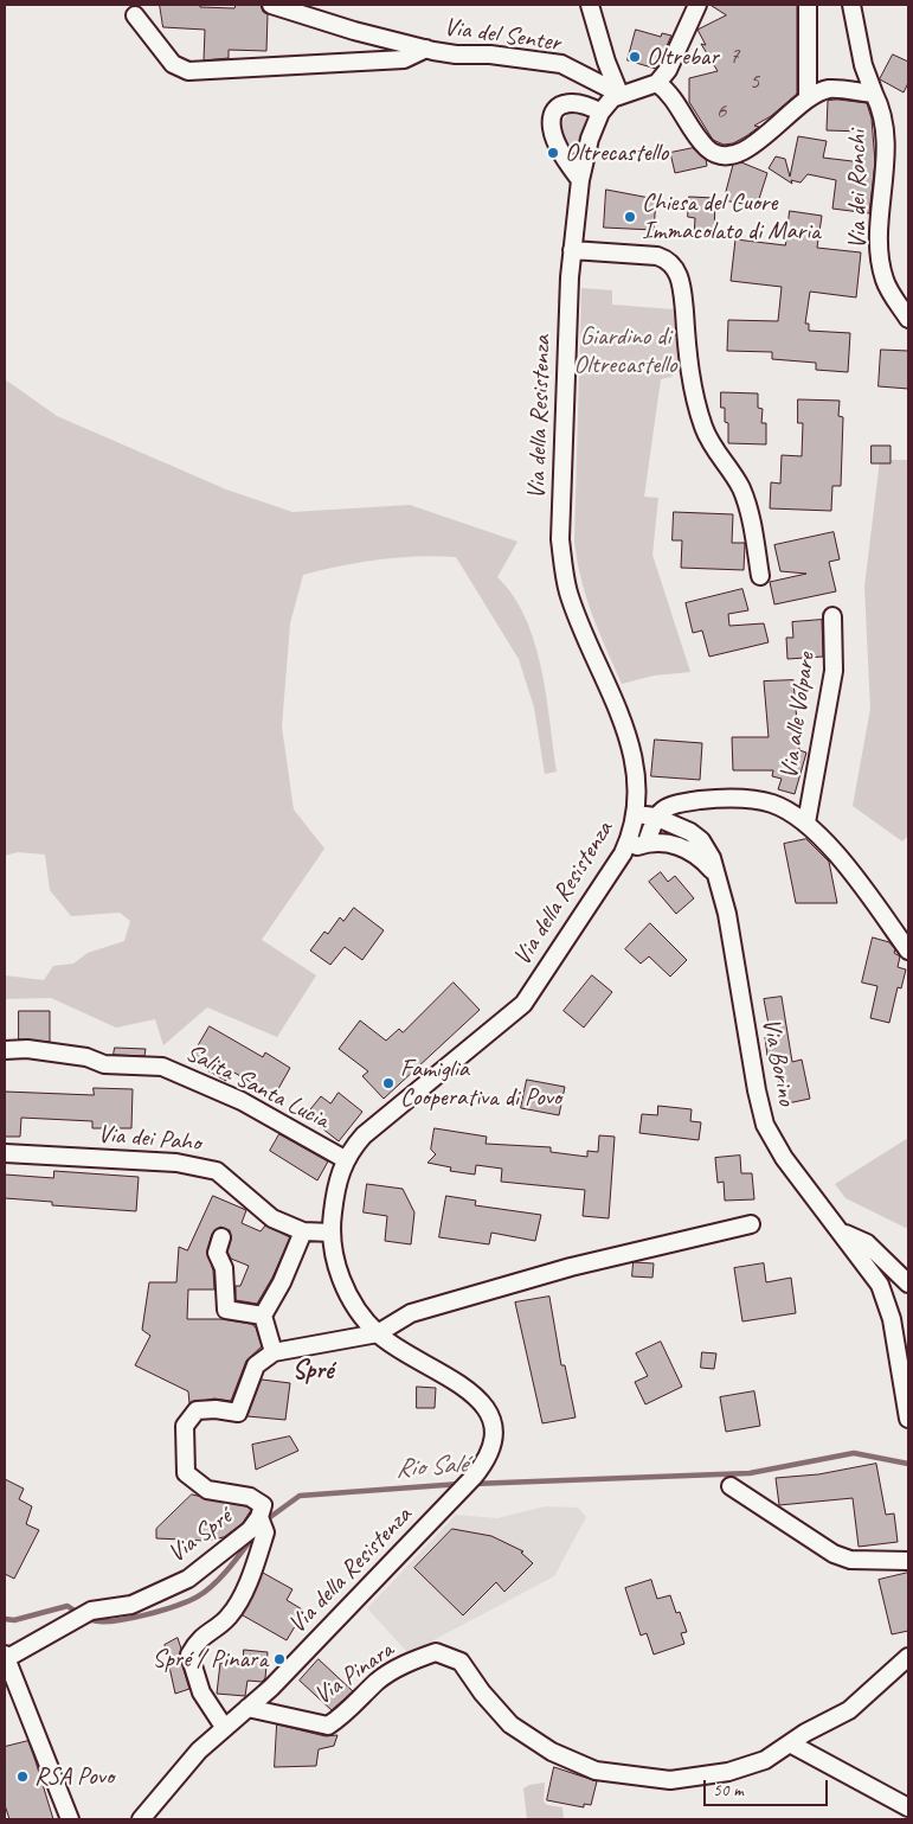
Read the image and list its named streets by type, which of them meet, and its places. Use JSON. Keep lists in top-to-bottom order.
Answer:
{
  "streets": {
    "street": [
      "Via del Senter",
      "Via dei Ronchi",
      "Via della Resistenza",
      "Via alle Volpare",
      "Via Borino",
      "Salita Santa Lucia",
      "Via dei Paho",
      "Via Spré",
      "Via Pinara"
    ]
  },
  "crossings": [
    ["Via della Resistenza", "Via Borino"],
    ["Via della Resistenza", "Salita Santa Lucia"],
    ["Via della Resistenza", "Via Pinara"],
    ["Via alle Volpare", "Via Borino"]
  ],
  "districts": ["Spré"],
  "water": ["Rio Salé"],
  "parks": ["Giardino di Oltrecastello"],
  "places": [
    "Oltrebar",
    "Oltrecastello",
    "Chiesa del Cuore Immacolato di Maria",
    "Famiglia Cooperativa di Povo",
    "Spré / Pinara",
    "RSA Povo"
  ],
  "house_numbers": ["7", "5", "6"],
  "scale_bar": "50 m"
}
